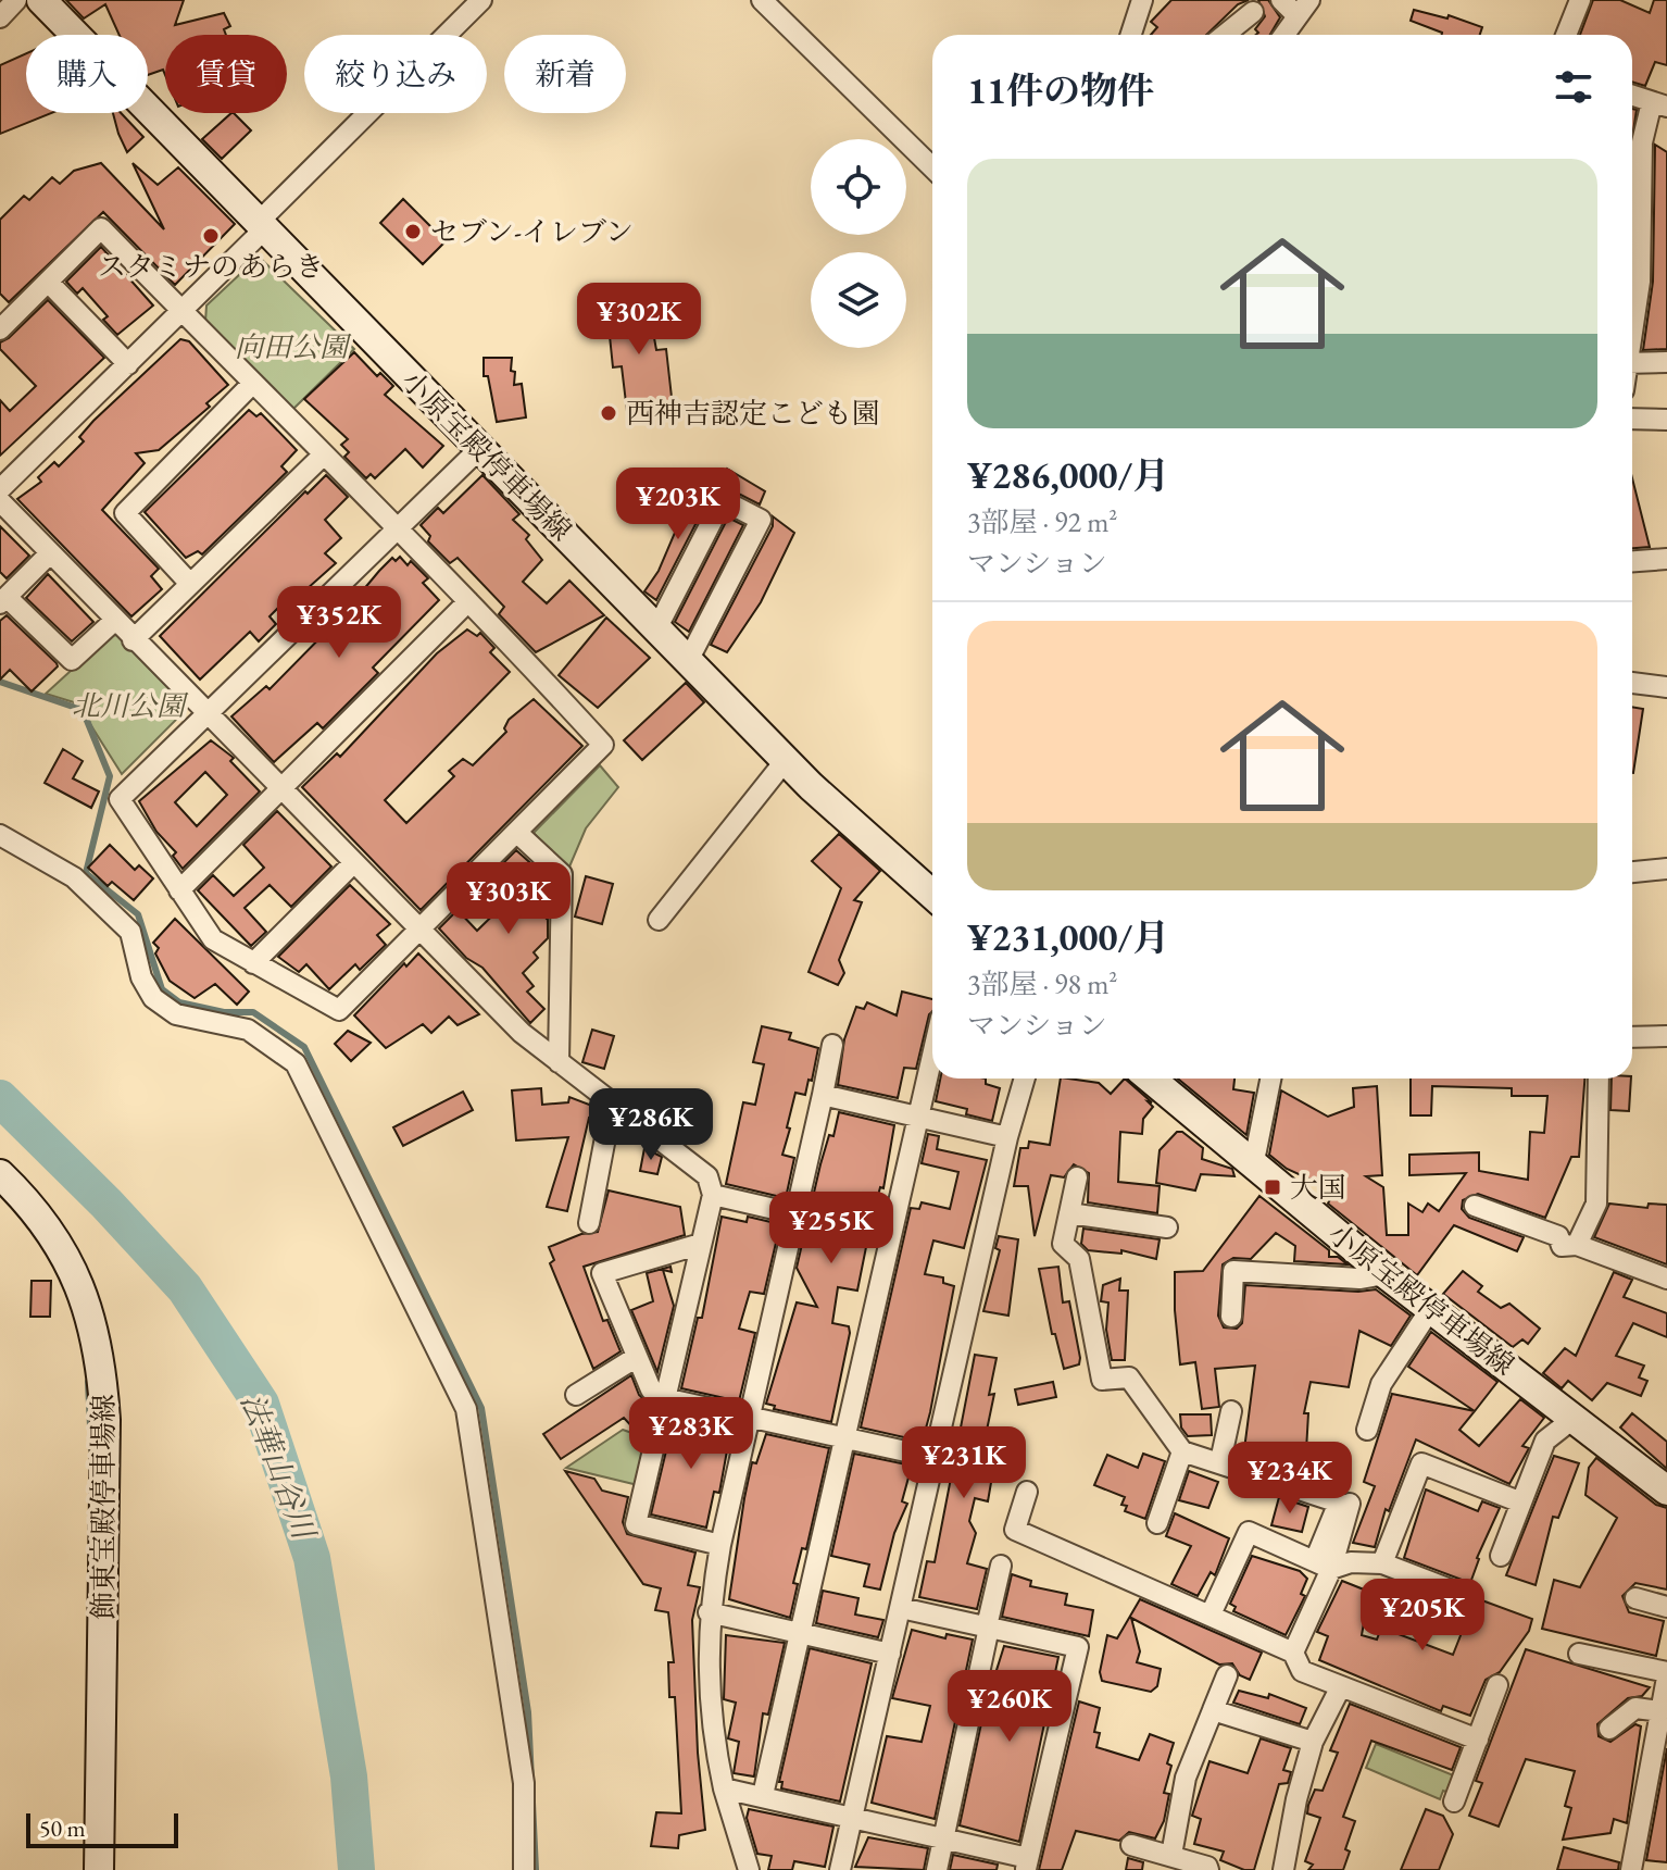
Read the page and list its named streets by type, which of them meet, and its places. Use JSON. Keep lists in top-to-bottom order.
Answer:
{
  "streets": {
    "main road": ["小原宝殿停車場線", "飾東宝殿停車場線"]
  },
  "water": ["法華山谷川"],
  "parks": ["向田公園", "北川公園"],
  "places": {
    "other": ["セブン-イレブン", "スタミナのあらき", "西神吉認定こども園"],
    "transit": ["大国"]
  },
  "scale_bar": "50 m",
  "page": {
    "chip": [
      "購入",
      "賃貸",
      "絞り込み",
      "新着"
    ],
    "heading": "11件の物件",
    "list": [
      {
        "name": "¥286,000/月",
        "note": "3部屋 · 92 m² · マンション"
      },
      {
        "name": "¥231,000/月",
        "note": "3部屋 · 98 m² · マンション"
      }
    ],
    "price": [
      "¥302K",
      "¥203K",
      "¥352K",
      "¥303K",
      "¥286K",
      "¥255K",
      "¥283K",
      "¥231K",
      "¥234K",
      "¥205K",
      "¥260K"
    ],
    "scale": "50 m"
  }
}
